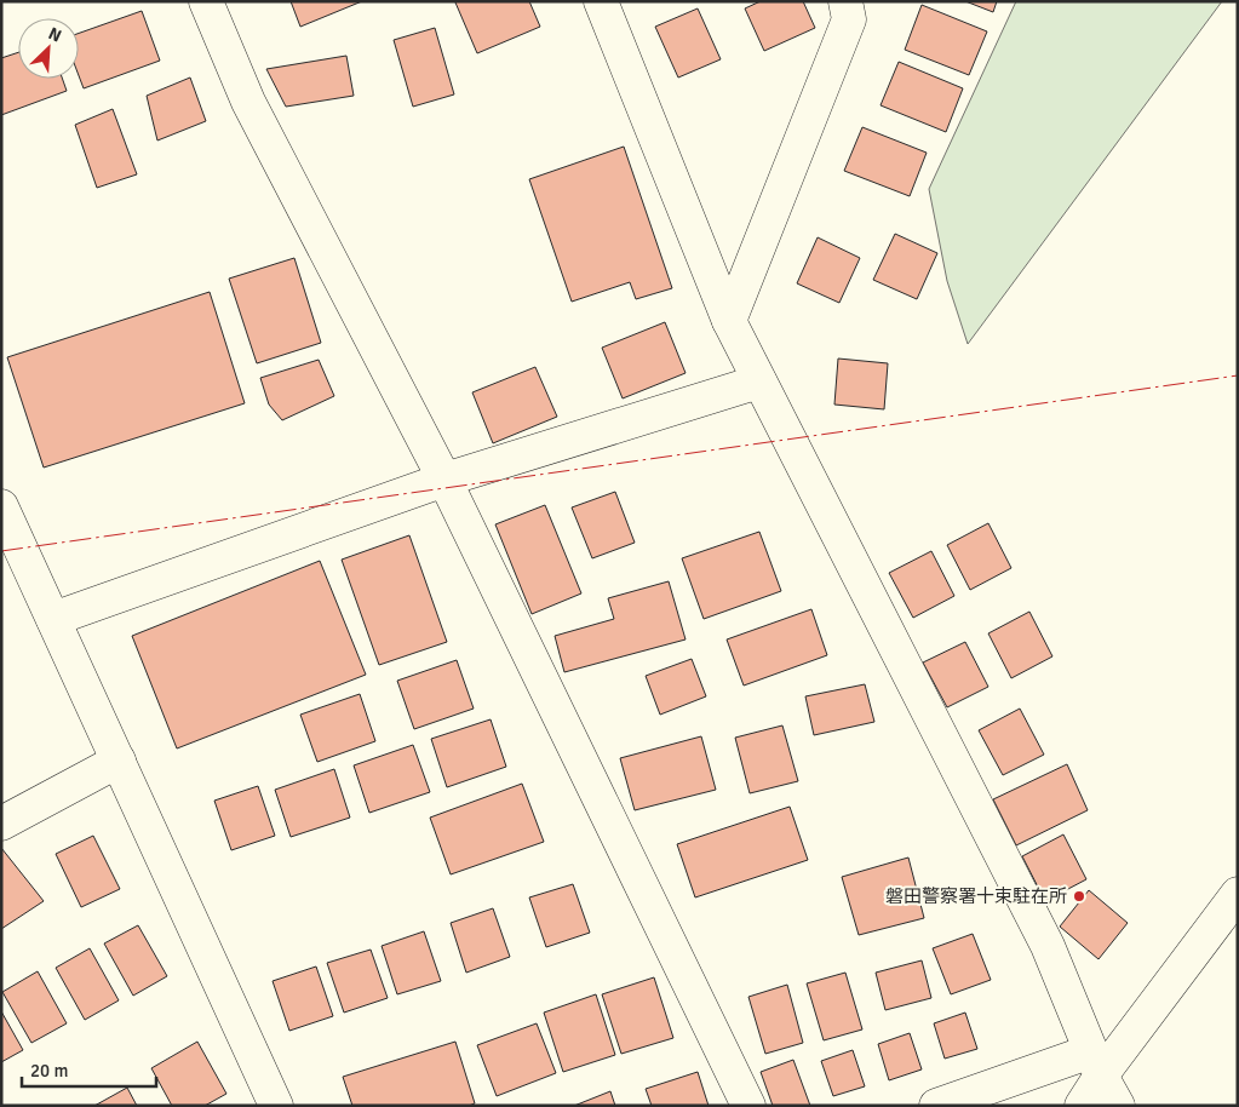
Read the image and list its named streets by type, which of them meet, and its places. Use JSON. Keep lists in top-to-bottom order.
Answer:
{
  "places": ["磐田警察署十束駐在所"],
  "scale_bar": "20 m",
  "north": "top right"
}
